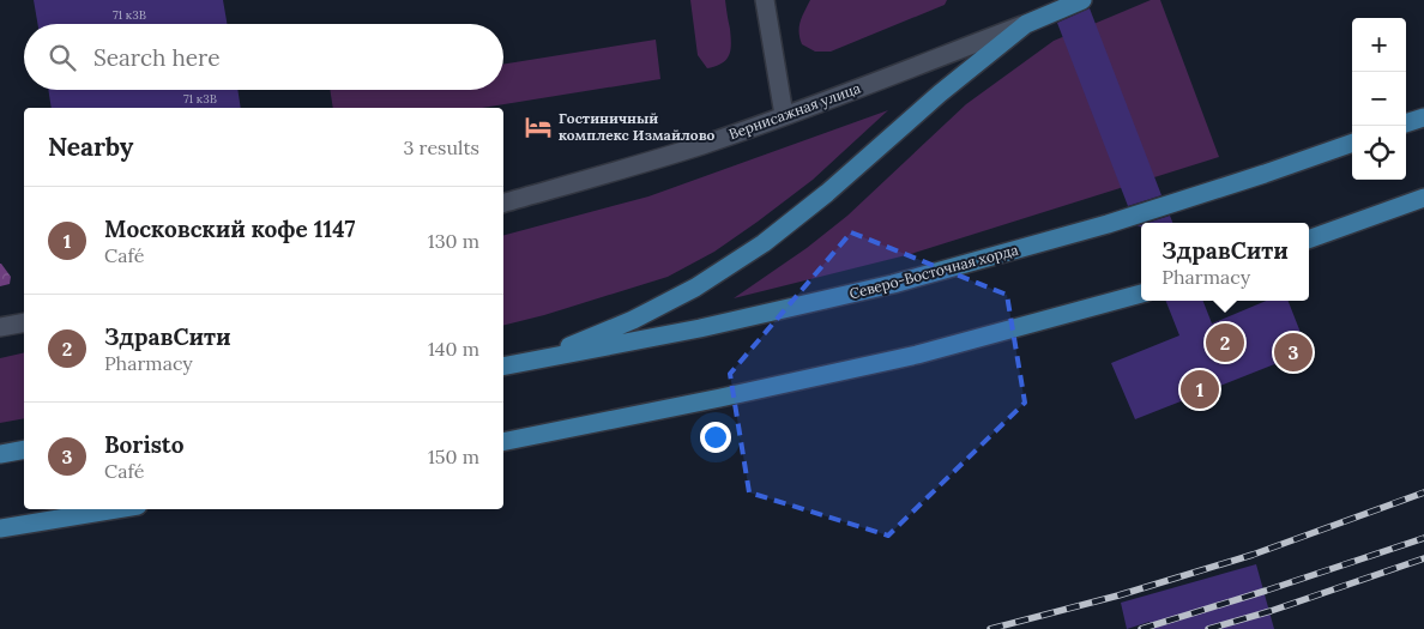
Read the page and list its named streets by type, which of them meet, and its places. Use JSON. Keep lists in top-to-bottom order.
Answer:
{
  "streets": {
    "main road": ["Вернисажная улица", "Северо-Восточная хорда"]
  },
  "places": {
    "hotel": ["Гостиничный комплекс Измайлово"]
  },
  "house_numbers": ["71 к3В", "71 к3В"],
  "page": {
    "map_buttons": ["+", "−"],
    "search": "Search here",
    "heading": ["Nearby", "3 results"],
    "list": [
      {
        "mark": "1",
        "name": "Московский кофе 1147",
        "note": "Café",
        "value": "130 m"
      },
      {
        "mark": "2",
        "name": "ЗдравСити",
        "note": "Pharmacy",
        "value": "140 m"
      },
      {
        "mark": "3",
        "name": "Boristo",
        "note": "Café",
        "value": "150 m"
      }
    ],
    "popup": ["ЗдравСити", "Pharmacy"],
    "pins": ["2", "3", "1"]
  }
}
